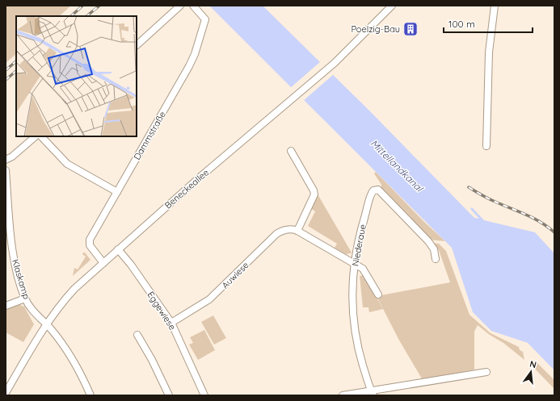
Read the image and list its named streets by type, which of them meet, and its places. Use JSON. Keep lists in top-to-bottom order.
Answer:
{
  "streets": {
    "street": [
      "Dammstraße",
      "Beneckeallee",
      "Niederaue",
      "Auwiese",
      "Klaskamp",
      "Eggewiese"
    ]
  },
  "crossings": [
    ["Dammstraße", "Beneckeallee"],
    ["Beneckeallee", "Klaskamp"],
    ["Beneckeallee", "Eggewiese"],
    ["Auwiese", "Eggewiese"]
  ],
  "water": ["Mittellandkanal"],
  "places": {
    "building": ["Poelzig-Bau"]
  },
  "scale_bar": "100 m",
  "north": "top"
}
